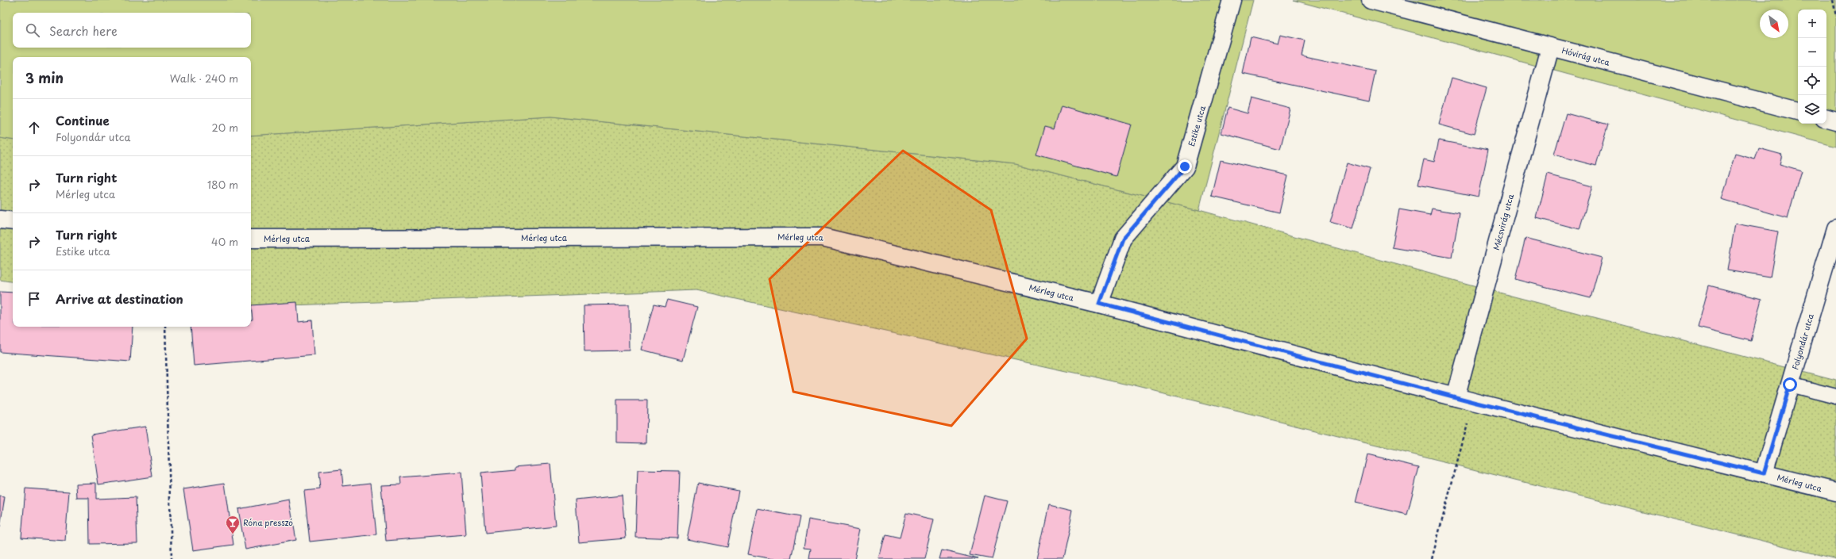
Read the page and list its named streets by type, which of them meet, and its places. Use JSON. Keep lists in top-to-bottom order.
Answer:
{
  "streets": {
    "street": [
      "Hóvirág utca",
      "Estike utca",
      "Mécsvirág utca",
      "Mérleg utca",
      "Folyondár utca"
    ]
  },
  "crossings": [
    ["Hóvirág utca", "Mécsvirág utca"],
    ["Estike utca", "Mérleg utca"],
    ["Mécsvirág utca", "Mérleg utca"],
    ["Mérleg utca", "Folyondár utca"]
  ],
  "places": {
    "bar": ["Róna presszó"]
  },
  "north": "bottom right",
  "page": {
    "map_buttons": ["+", "−"],
    "search": "Search here",
    "heading": ["3 min", "Walk · 240 m"],
    "list": [
      ["Continue", "Folyondár utca", "20 m"],
      ["Turn right", "Mérleg utca", "180 m"],
      ["Turn right", "Estike utca", "40 m"],
      "Arrive at destination"
    ]
  }
}
